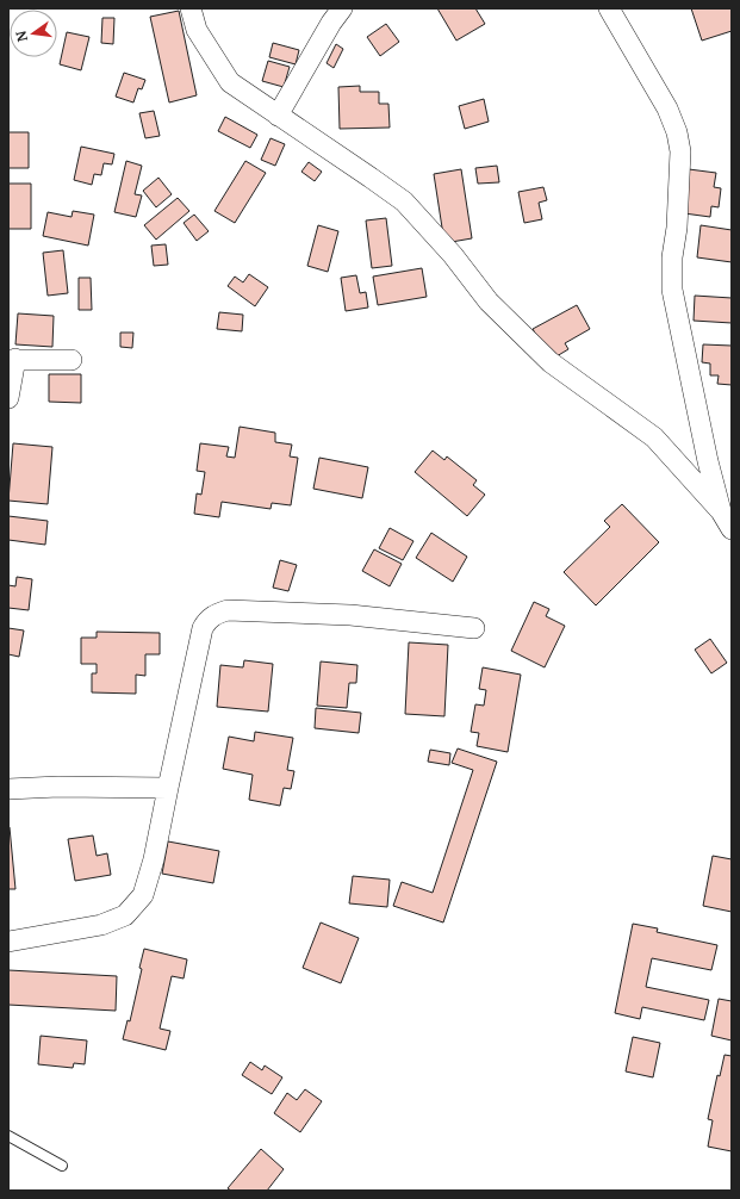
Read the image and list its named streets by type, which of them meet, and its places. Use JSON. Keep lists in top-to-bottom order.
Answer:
{
  "north": "left"
}
